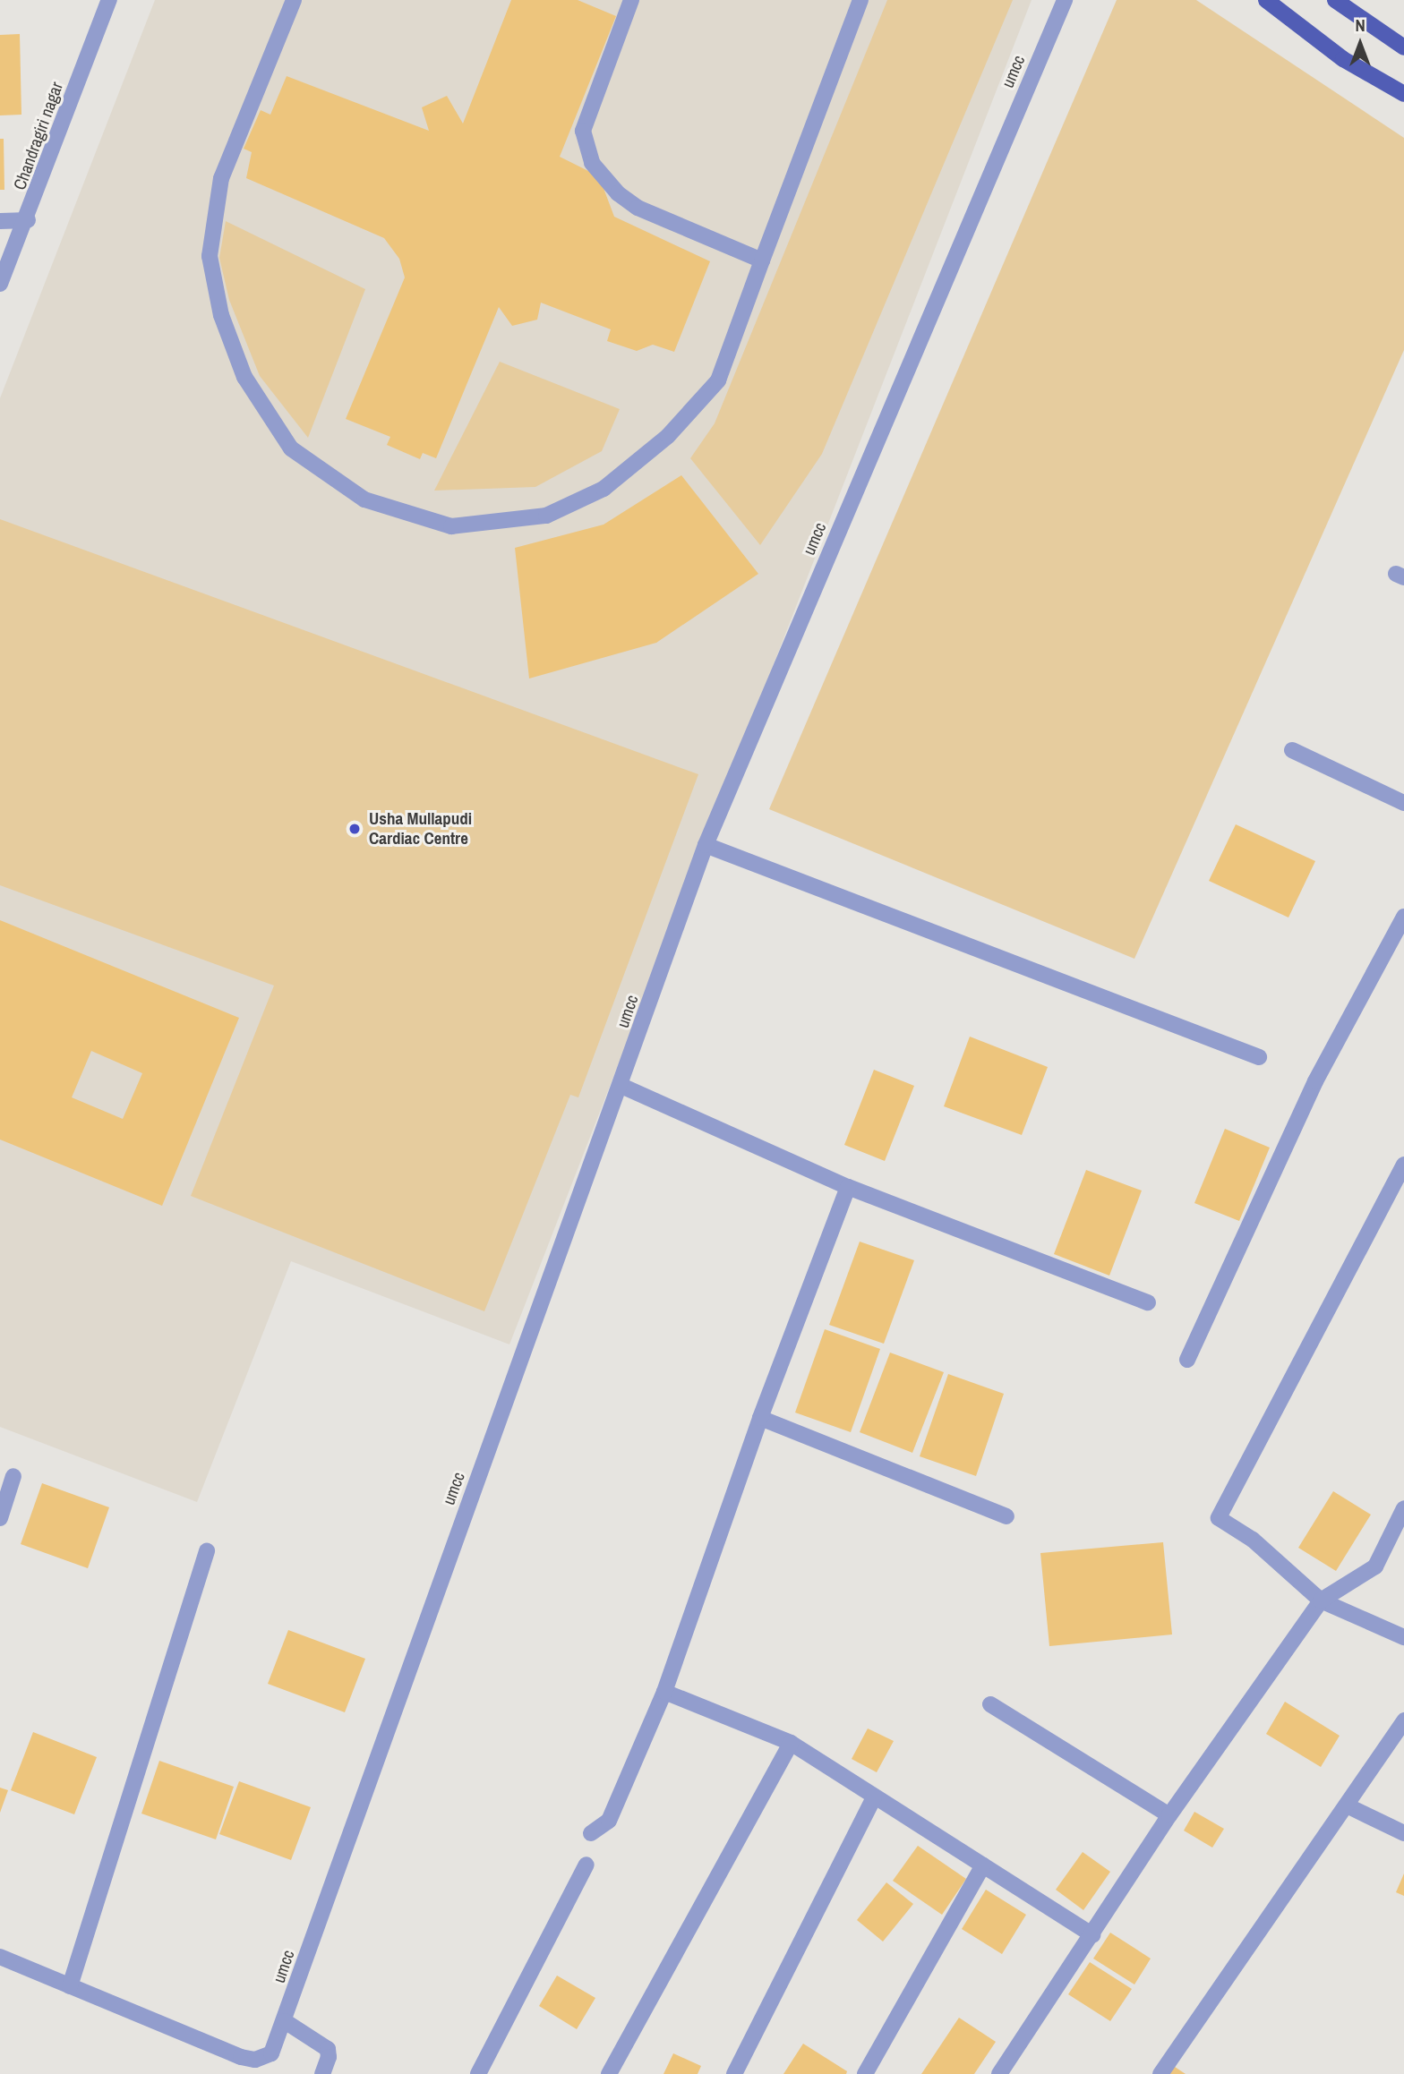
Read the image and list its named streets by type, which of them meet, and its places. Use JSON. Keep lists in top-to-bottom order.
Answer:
{
  "streets": {
    "street": ["umcc", "Chandragiri nagar"]
  },
  "places": ["Usha Mullapudi Cardiac Centre"],
  "north": "top"
}
